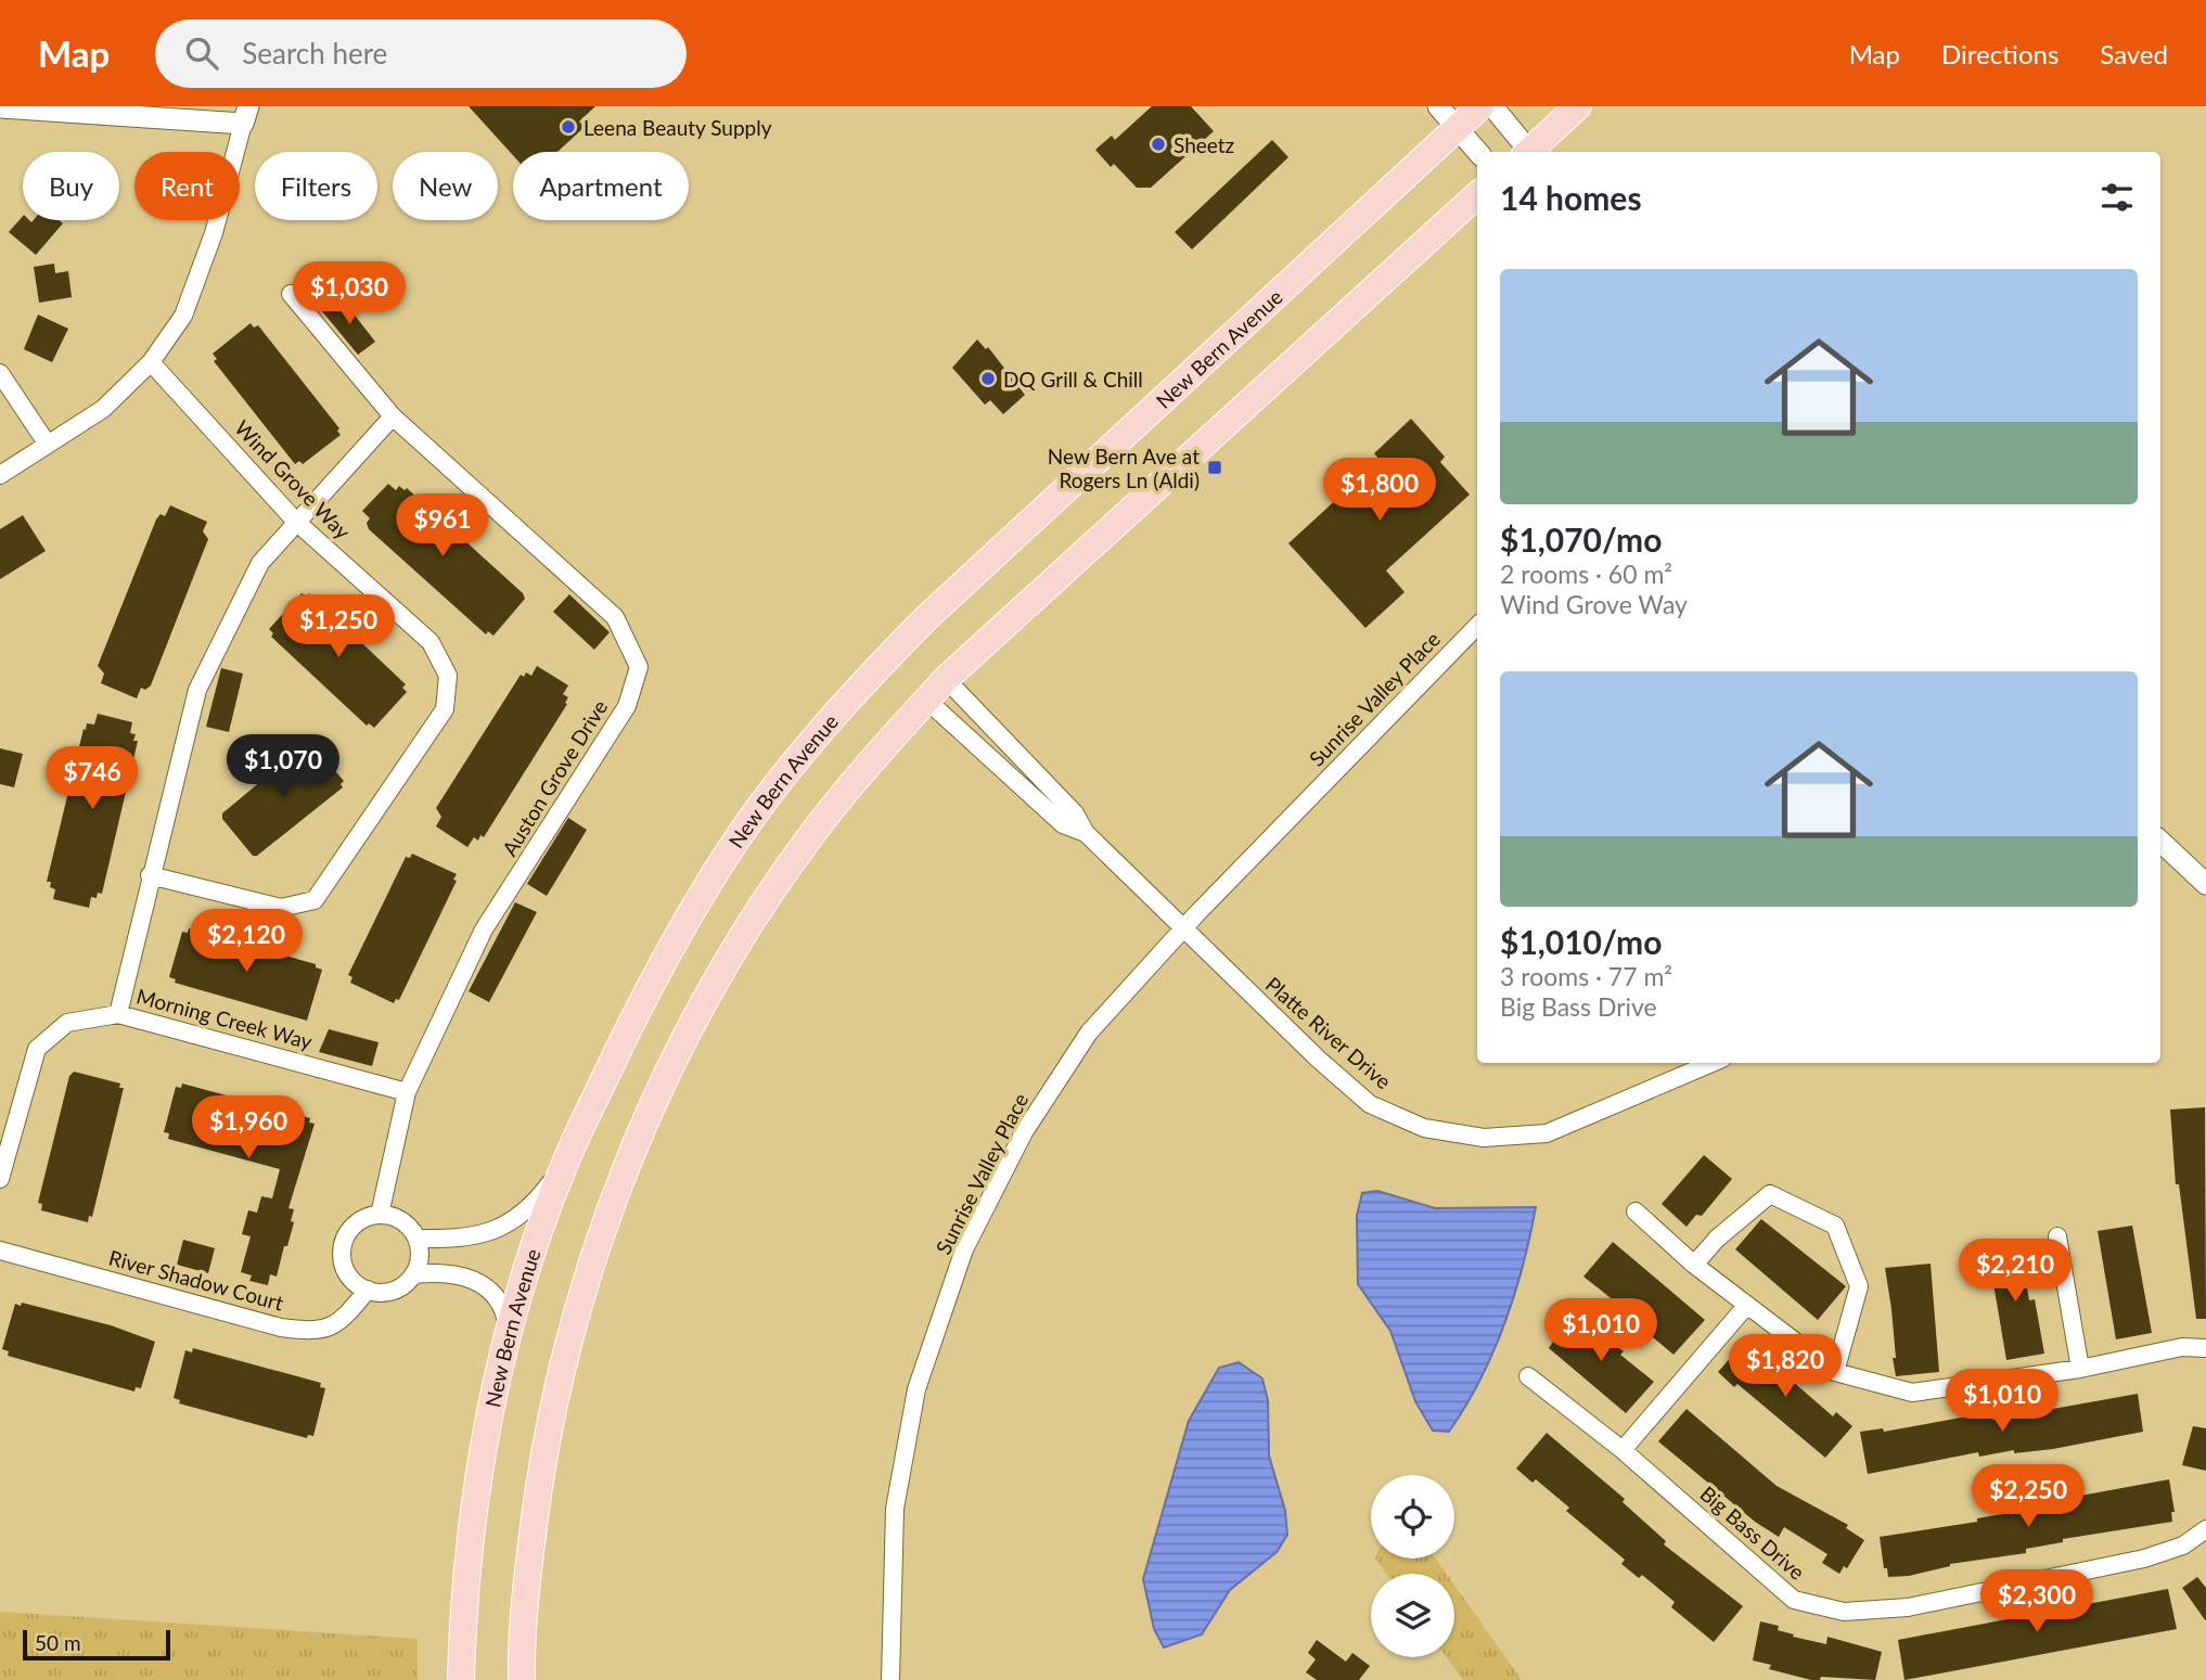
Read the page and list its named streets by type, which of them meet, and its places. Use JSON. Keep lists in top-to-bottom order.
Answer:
{
  "streets": {
    "main road": ["New Bern Avenue"],
    "street": [
      "Wind Grove Way",
      "Sunrise Valley Place",
      "Auston Grove Drive",
      "Morning Creek Way",
      "Platte River Drive",
      "River Shadow Court",
      "Big Bass Drive"
    ]
  },
  "crossings": [
    ["Sunrise Valley Place", "Platte River Drive"],
    ["Auston Grove Drive", "Morning Creek Way"],
    ["Auston Grove Drive", "River Shadow Court"]
  ],
  "places": {
    "other": ["Leena Beauty Supply", "Sheetz", "DQ Grill & Chill"],
    "transit": ["New Bern Ave at Rogers Ln (Aldi)"]
  },
  "scale_bar": "50 m",
  "page": {
    "header": "Map",
    "search": "Search here",
    "nav": ["Map", "Directions", "Saved"],
    "chip": [
      "Buy",
      "Rent",
      "Filters",
      "New",
      "Apartment"
    ],
    "heading": "14 homes",
    "list": [
      {
        "name": "$1,070/mo",
        "note": "2 rooms · 60 m² · Wind Grove Way"
      },
      {
        "name": "$1,010/mo",
        "note": "3 rooms · 77 m² · Big Bass Drive"
      }
    ],
    "price": [
      "$1,030",
      "$1,800",
      "$961",
      "$1,250",
      "$1,070",
      "$746",
      "$2,120",
      "$1,960",
      "$2,210",
      "$1,010",
      "$1,820",
      "$1,010",
      "$2,250",
      "$2,300"
    ],
    "scale": "50 m"
  }
}
